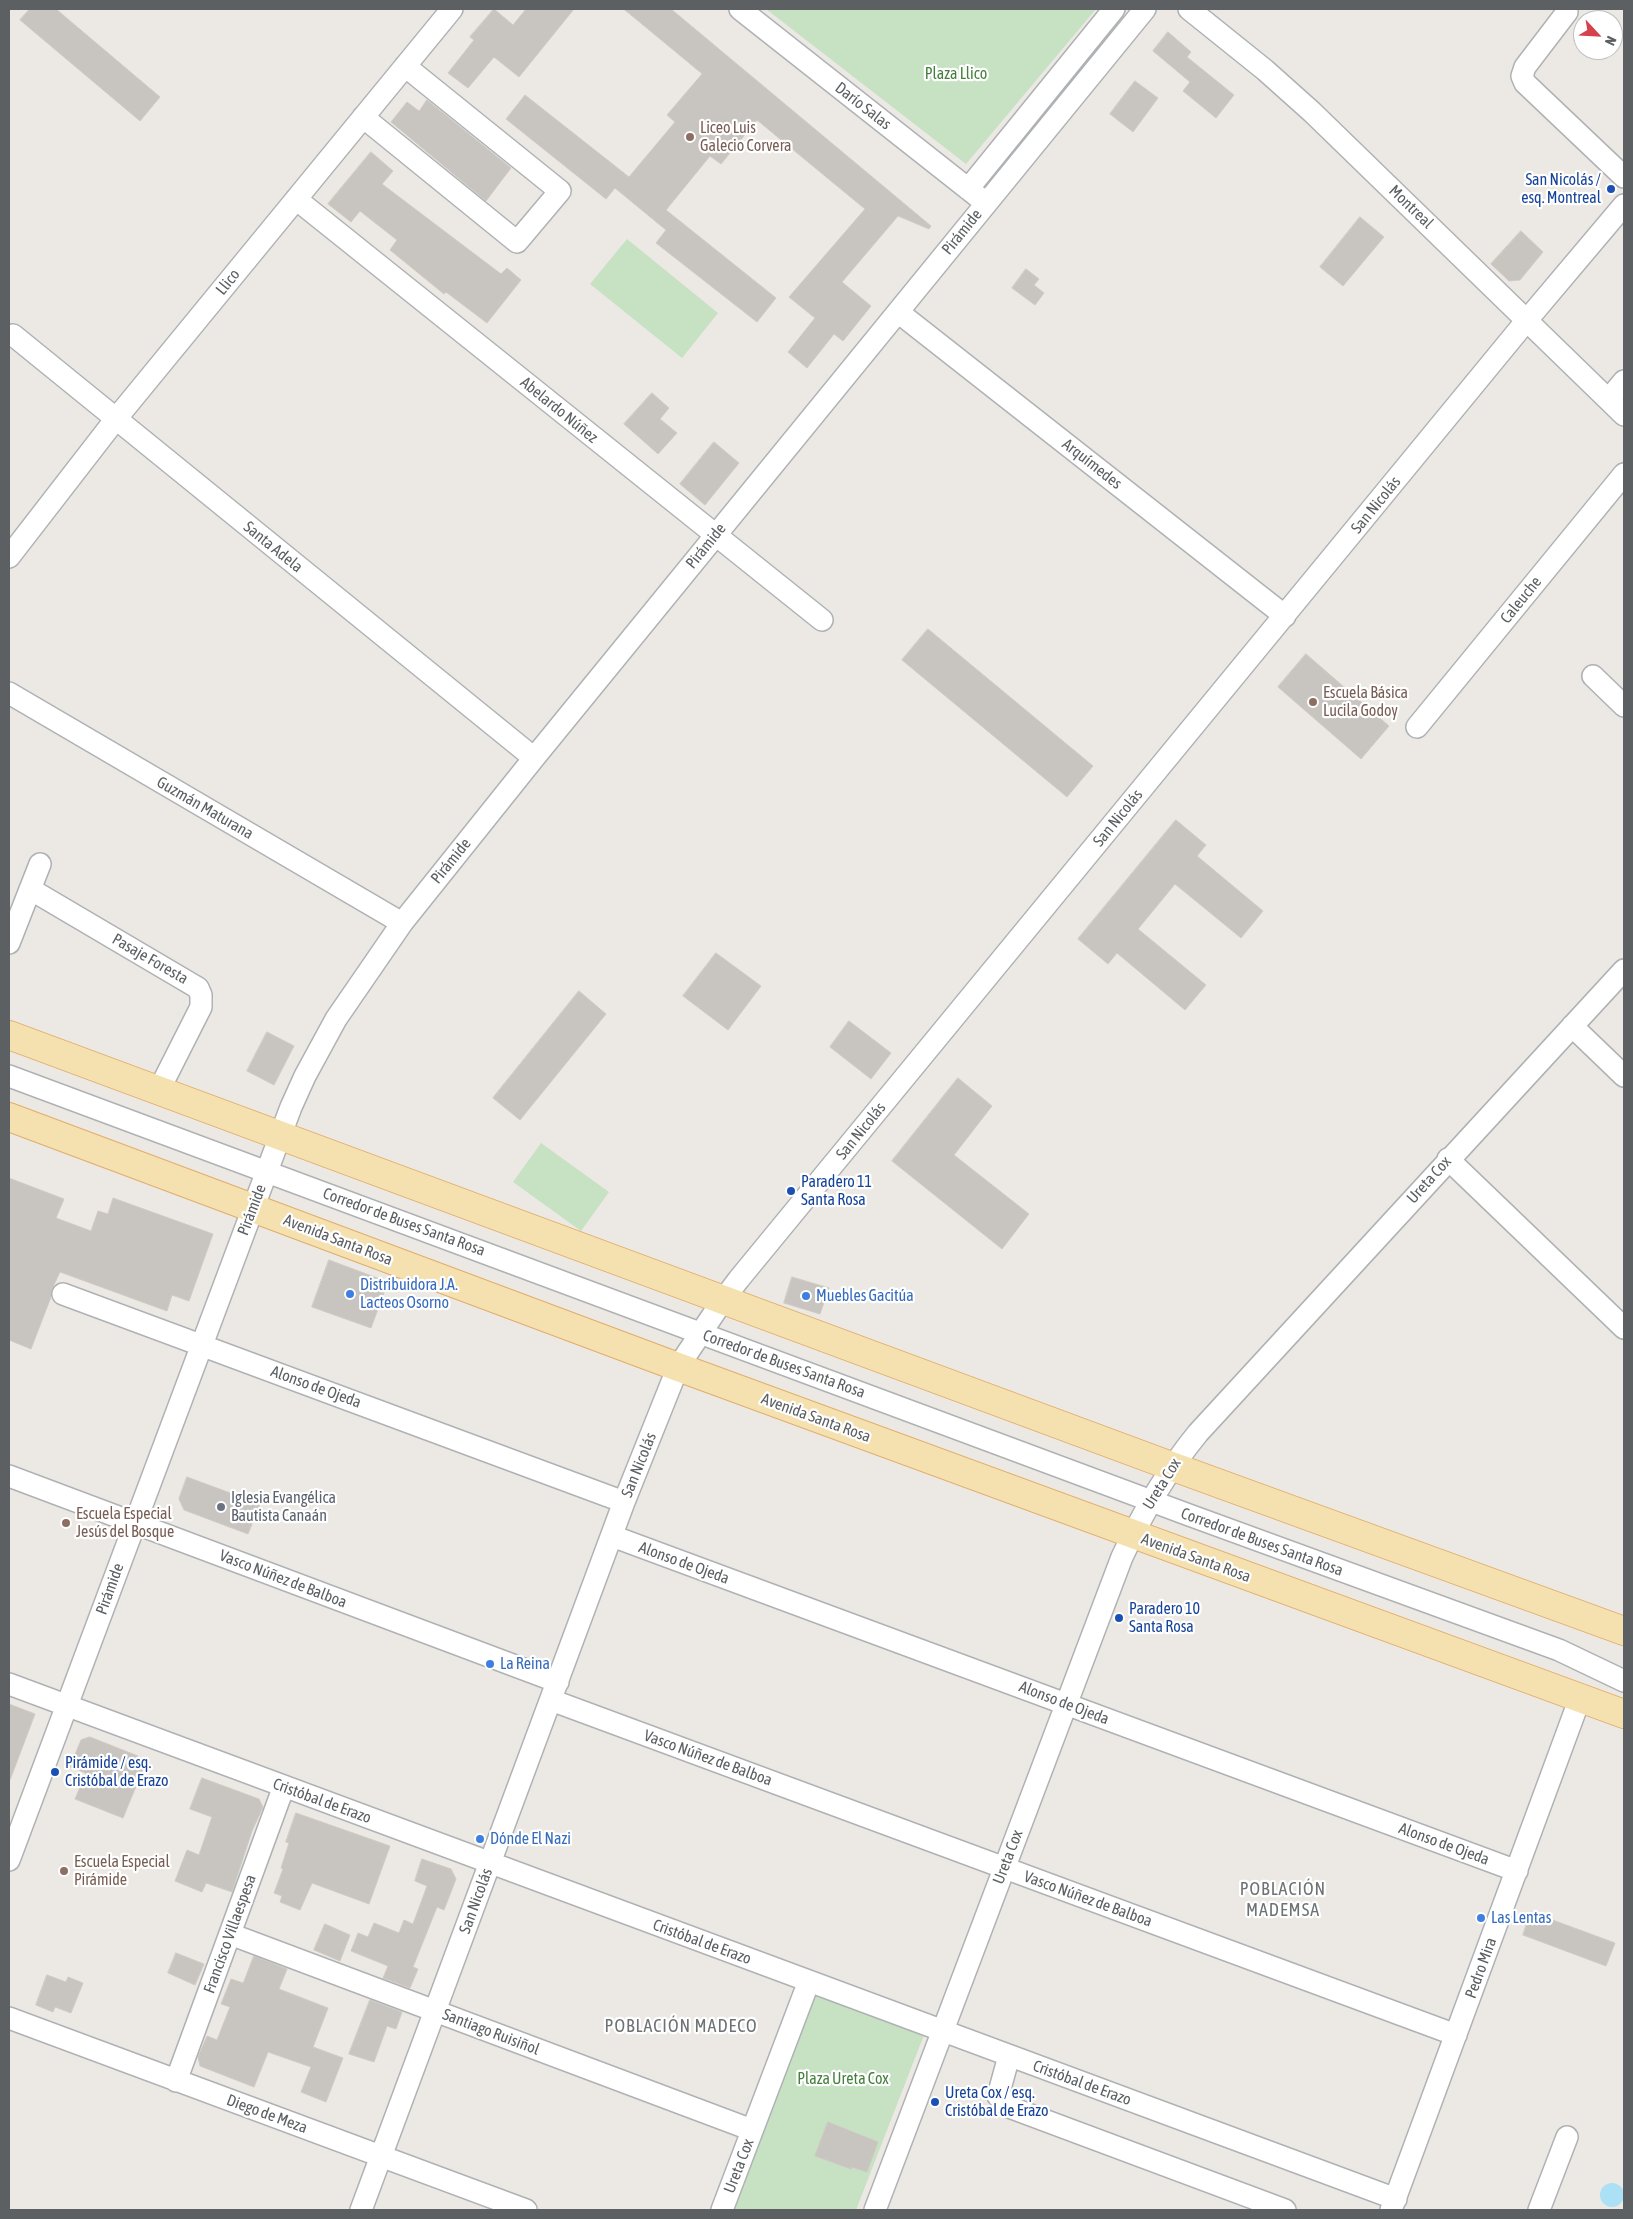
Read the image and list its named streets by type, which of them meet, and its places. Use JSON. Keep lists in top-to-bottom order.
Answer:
{
  "streets": {
    "main road": ["Avenida Santa Rosa"],
    "street": [
      "Darío Salas",
      "Montreal",
      "Pirámide",
      "Llico",
      "Abelardo Núñez",
      "Arquímedes",
      "San Nicolás",
      "Santa Adela",
      "Caleuche",
      "Guzmán Maturana",
      "Pasaje Foresta",
      "Ureta Cox",
      "Corredor de Buses Santa Rosa",
      "Alonso de Ojeda",
      "Vasco Núñez de Balboa",
      "Cristóbal de Erazo",
      "Francisco Villaespesa",
      "Pedro Mira",
      "Santiago Ruisiñol",
      "Diego de Meza"
    ]
  },
  "crossings": [
    ["Darío Salas", "Pirámide"],
    ["Montreal", "San Nicolás"],
    ["Pirámide", "Abelardo Núñez"],
    ["Pirámide", "Arquímedes"],
    ["Pirámide", "Santa Adela"],
    ["Pirámide", "Guzmán Maturana"],
    ["Pirámide", "Corredor de Buses Santa Rosa"],
    ["Pirámide", "Avenida Santa Rosa"],
    ["Pirámide", "Alonso de Ojeda"],
    ["Pirámide", "Vasco Núñez de Balboa"],
    ["Pirámide", "Cristóbal de Erazo"],
    ["Llico", "Abelardo Núñez"],
    ["Llico", "Santa Adela"],
    ["Arquímedes", "San Nicolás"],
    ["San Nicolás", "Corredor de Buses Santa Rosa"],
    ["San Nicolás", "Avenida Santa Rosa"],
    ["San Nicolás", "Alonso de Ojeda"],
    ["San Nicolás", "Vasco Núñez de Balboa"],
    ["San Nicolás", "Cristóbal de Erazo"],
    ["San Nicolás", "Santiago Ruisiñol"],
    ["San Nicolás", "Diego de Meza"],
    ["Ureta Cox", "Corredor de Buses Santa Rosa"],
    ["Ureta Cox", "Avenida Santa Rosa"],
    ["Ureta Cox", "Alonso de Ojeda"],
    ["Ureta Cox", "Vasco Núñez de Balboa"],
    ["Ureta Cox", "Cristóbal de Erazo"],
    ["Ureta Cox", "Santiago Ruisiñol"],
    ["Avenida Santa Rosa", "Pedro Mira"],
    ["Alonso de Ojeda", "Pedro Mira"],
    ["Vasco Núñez de Balboa", "Pedro Mira"],
    ["Cristóbal de Erazo", "Francisco Villaespesa"],
    ["Cristóbal de Erazo", "Pedro Mira"],
    ["Francisco Villaespesa", "Santiago Ruisiñol"],
    ["Francisco Villaespesa", "Diego de Meza"]
  ],
  "districts": ["POBLACIÓN MADEMSA", "POBLACIÓN MADECO"],
  "parks": ["Plaza Llico", "Plaza Ureta Cox"],
  "places": [
    "Liceo Luis Galecio Corvera",
    "San Nicolás / esq. Montreal",
    "Escuela Básica Lucila Godoy",
    "Paradero 11 Santa Rosa",
    "Distribuidora J.A. Lacteos Osorno",
    "Muebles Gacitúa",
    "Iglesia Evangélica Bautista Canaán",
    "Escuela Especial Jesús del Bosque",
    "Paradero 10 Santa Rosa",
    "La Reina",
    "Pirámide / esq. Cristóbal de Erazo",
    "Dónde El Nazi",
    "Escuela Especial Pirámide",
    "Las Lentas",
    "Ureta Cox / esq. Cristóbal de Erazo"
  ],
  "north": "bottom right"
}
